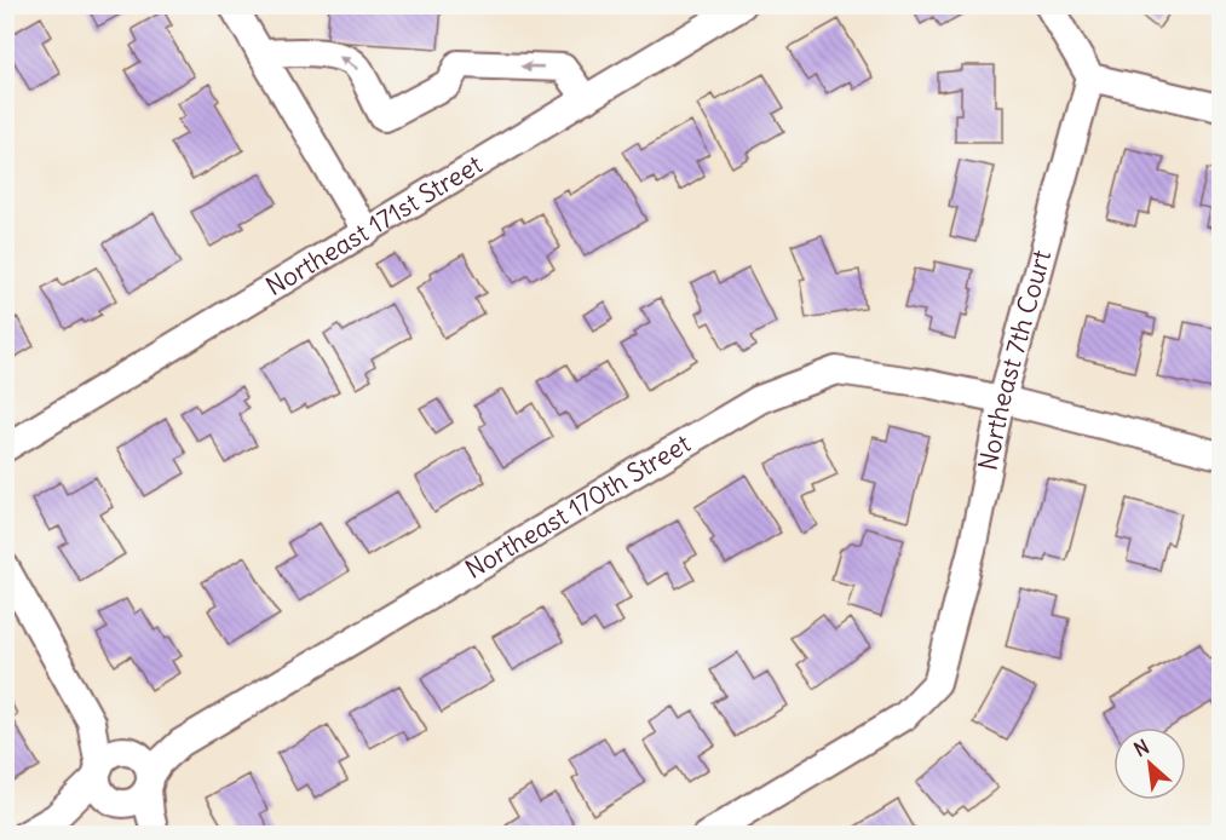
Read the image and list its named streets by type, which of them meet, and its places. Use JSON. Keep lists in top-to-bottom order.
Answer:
{
  "streets": {
    "street": ["Northeast 171st Street", "Northeast 7th Court", "Northeast 170th Street"]
  },
  "crossings": [
    ["Northeast 7th Court", "Northeast 170th Street"]
  ],
  "north": "top left"
}
